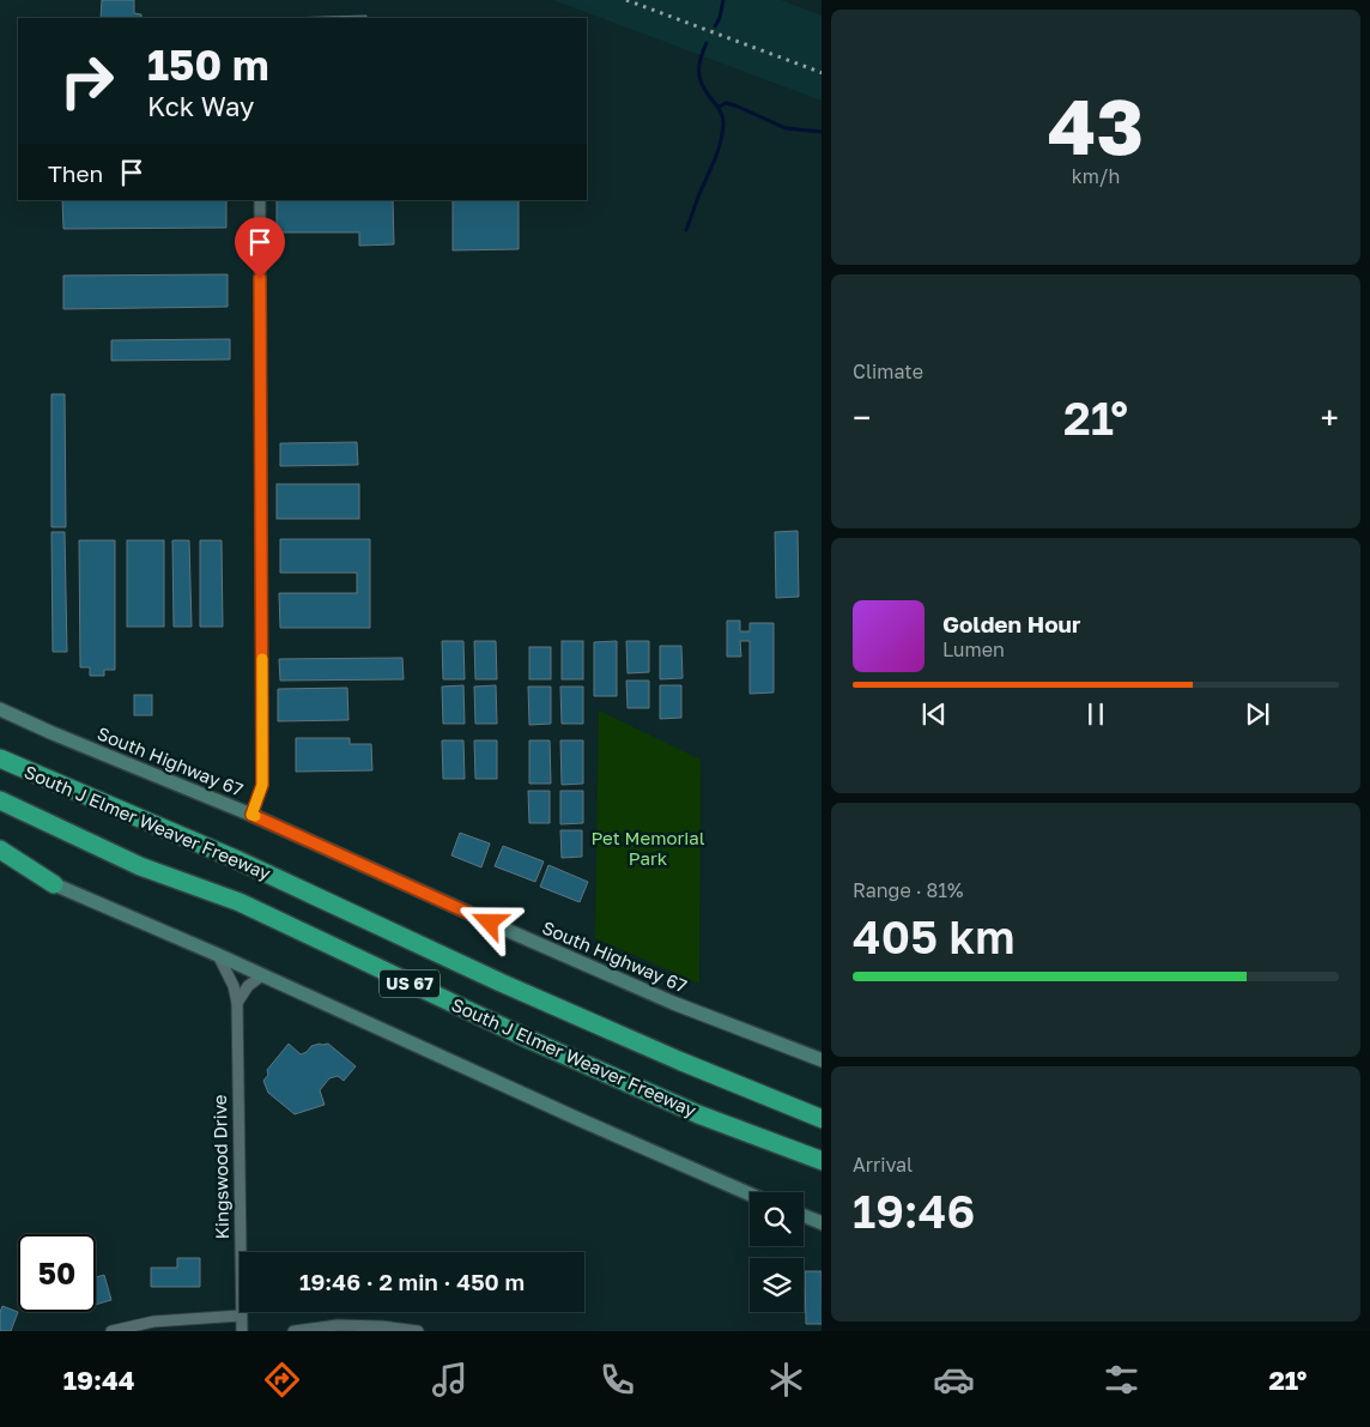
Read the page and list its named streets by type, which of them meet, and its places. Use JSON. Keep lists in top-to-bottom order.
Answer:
{
  "streets": {
    "highway": ["South J Elmer Weaver Freeway", "US 67"],
    "main road": ["South Highway 67"],
    "street": ["Kingswood Drive"]
  },
  "parks": ["Pet Memorial Park"],
  "page": {
    "tile": [
      ["43", "km/h"],
      "Climate",
      ["Range · 81%", "405 km"],
      ["Arrival", "19:46"]
    ],
    "turn": ["150 m", "Kck Way"],
    "then": "Then",
    "heat": ["−", "21°", "+"],
    "song": ["Golden Hour", "Lumen"],
    "limit": "50",
    "trip": "19:46 · 2 min · 450 m",
    "tabs": ["19:44", "21°"]
  }
}
